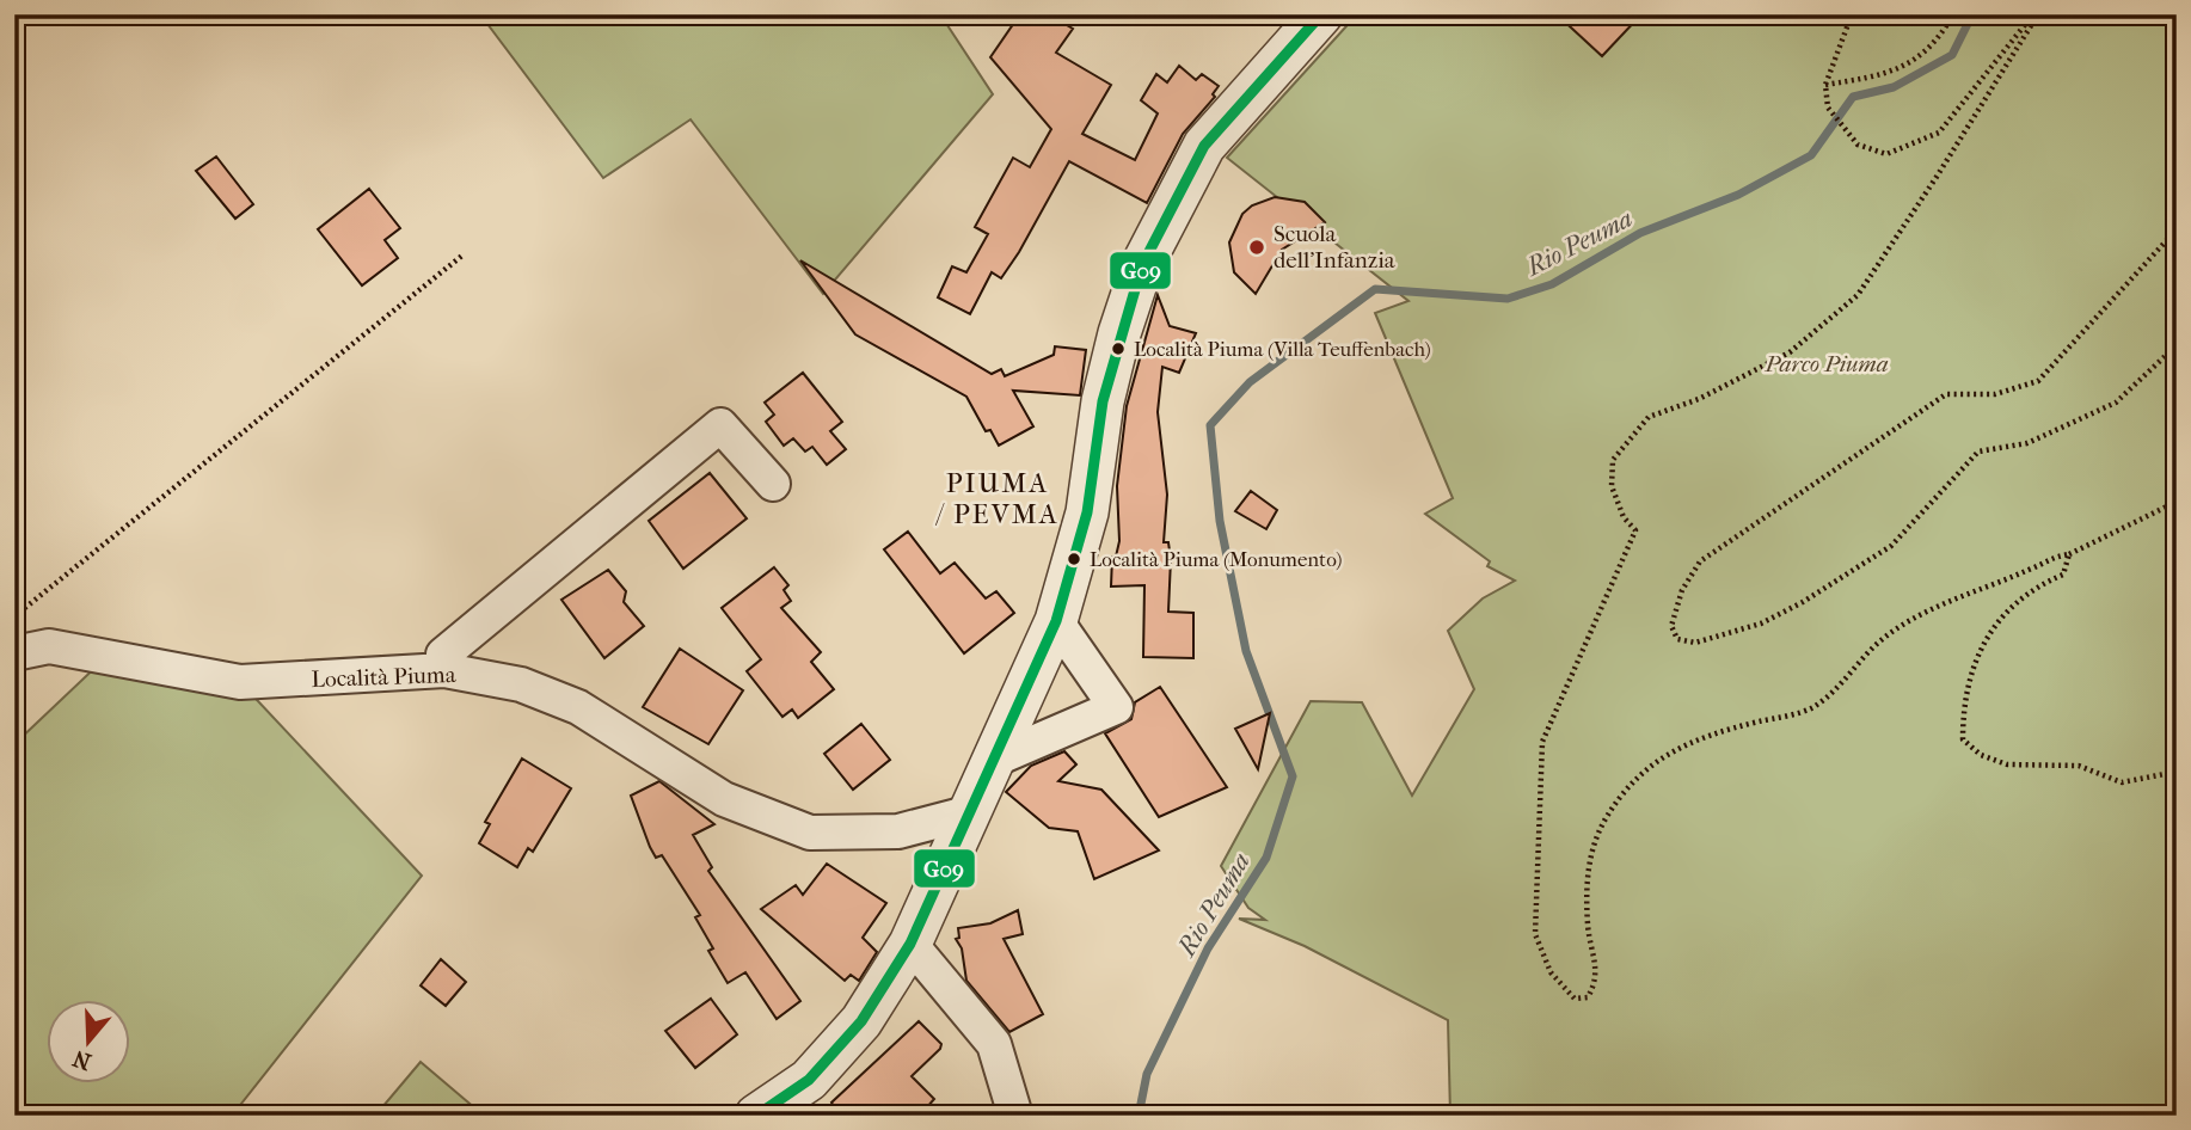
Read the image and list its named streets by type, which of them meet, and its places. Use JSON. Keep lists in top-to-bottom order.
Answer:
{
  "streets": {
    "street": ["Località Piuma"]
  },
  "districts": ["PIUMA / PEVMA"],
  "water": ["Rio Peuma"],
  "parks": ["Parco Piuma"],
  "places": ["Scuola dell'Infanzia", "Località Piuma (Villa Teuffenbach)", "Località Piuma (Monumento)"],
  "lines": ["transit line G09"],
  "north": "bottom"
}
